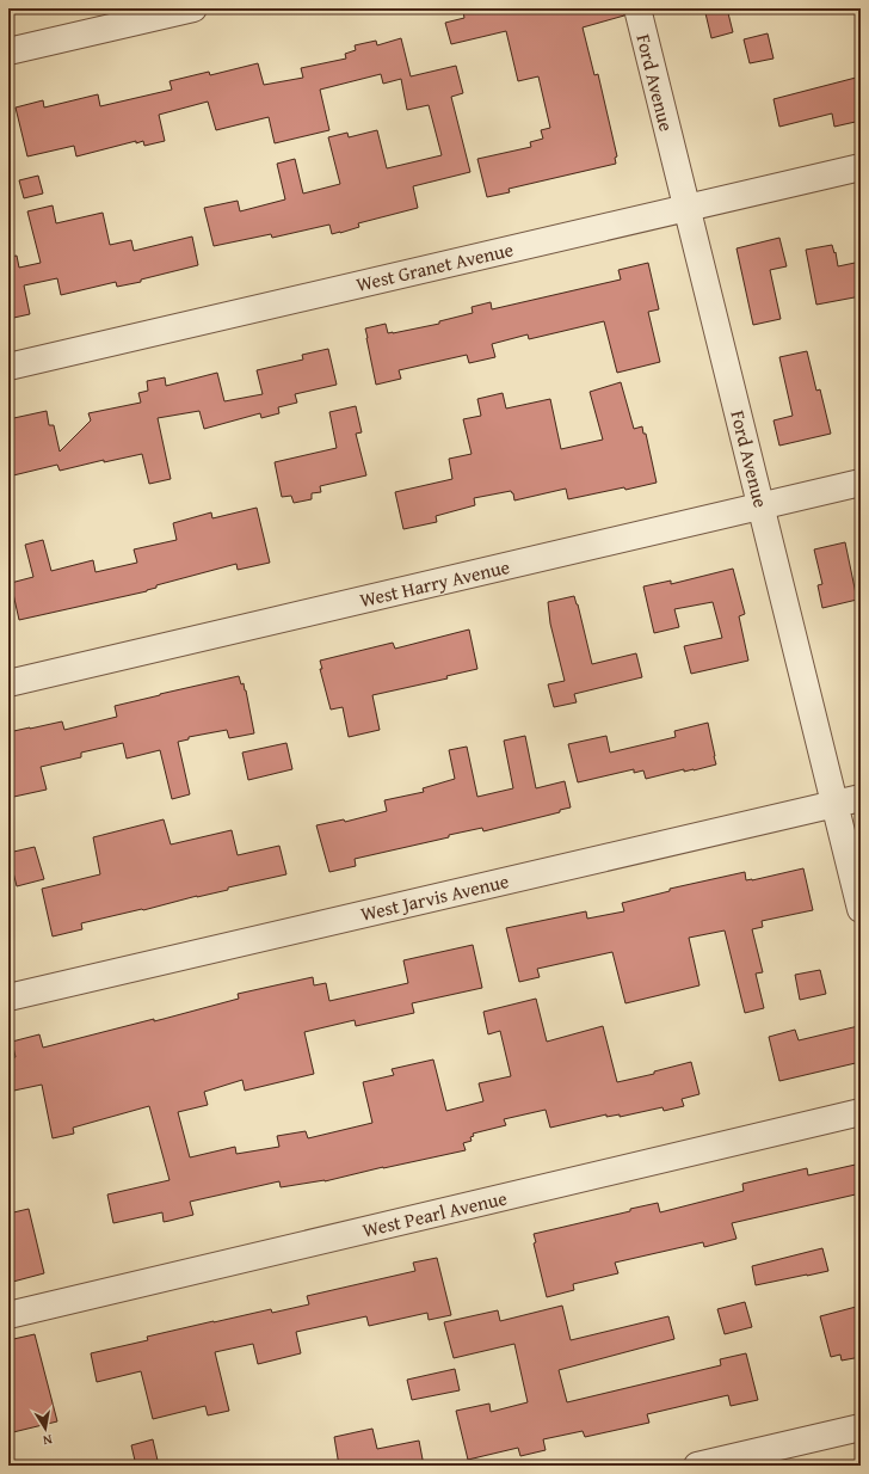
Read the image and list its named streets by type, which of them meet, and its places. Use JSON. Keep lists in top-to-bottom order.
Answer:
{
  "streets": {
    "street": [
      "Ford Avenue",
      "West Granet Avenue",
      "West Harry Avenue",
      "West Jarvis Avenue",
      "West Pearl Avenue"
    ]
  },
  "crossings": [
    ["Ford Avenue", "West Granet Avenue"],
    ["Ford Avenue", "West Harry Avenue"],
    ["Ford Avenue", "West Jarvis Avenue"]
  ],
  "north": "bottom"
}
